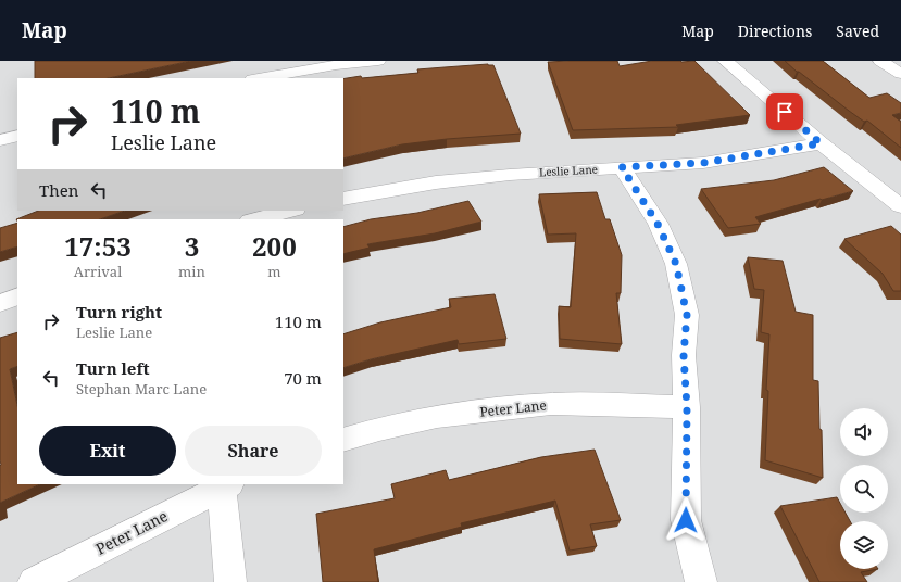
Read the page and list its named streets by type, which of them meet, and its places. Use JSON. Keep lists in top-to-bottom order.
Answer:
{
  "streets": {
    "street": ["Leslie Lane", "Peter Lane"]
  },
  "page": {
    "header": "Map",
    "nav": ["Map", "Directions", "Saved"],
    "turn": ["110 m", "Leslie Lane"],
    "then": "Then",
    "eta": [
      "17:53",
      "Arrival",
      "3",
      "min",
      "200",
      "m"
    ],
    "list": [
      {
        "name": "Turn right",
        "note": "Leslie Lane",
        "value": "110 m"
      },
      {
        "name": "Turn left",
        "note": "Stephan Marc Lane",
        "value": "70 m"
      }
    ],
    "buttons": ["Exit", "Share"]
  }
}
